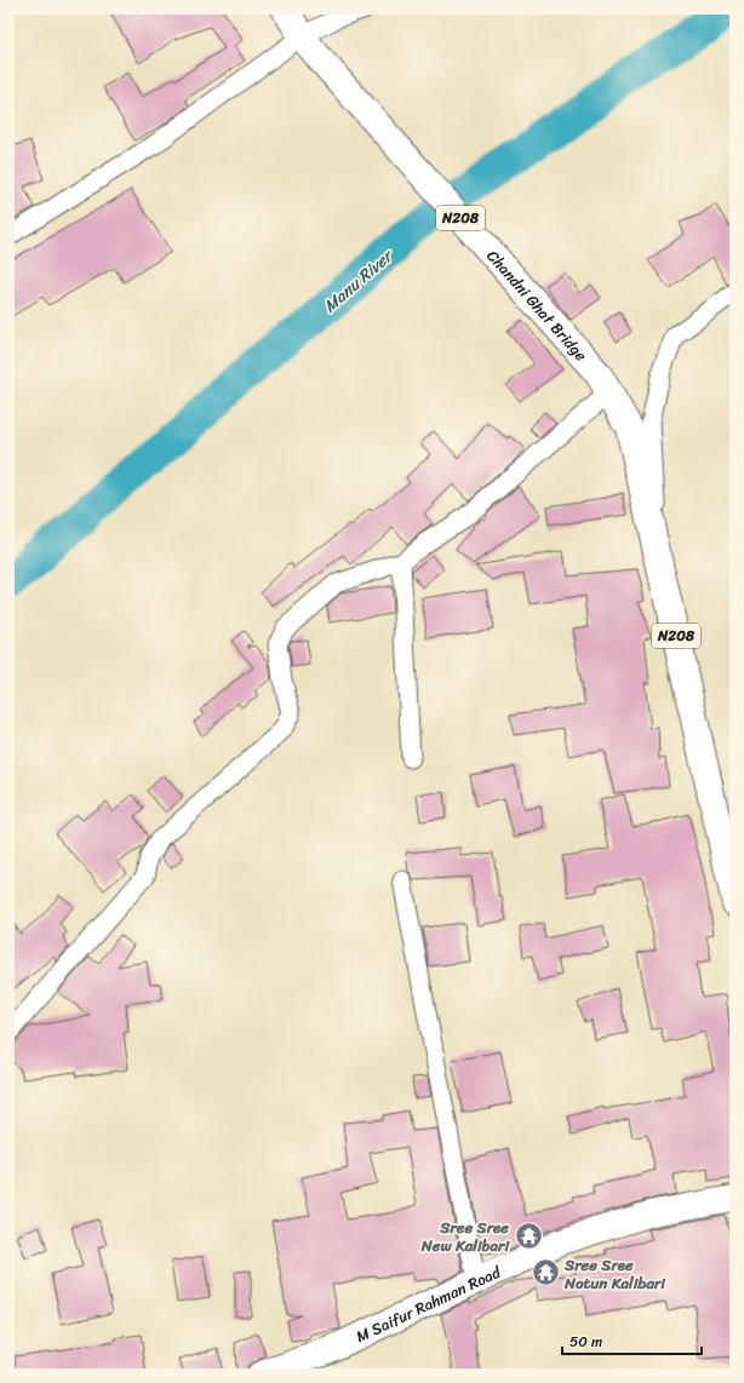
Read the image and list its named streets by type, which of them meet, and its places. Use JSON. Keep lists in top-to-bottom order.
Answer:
{
  "streets": {
    "highway": ["N208", "Chandni Ghat Bridge"],
    "main road": ["M Saifur Rahman Road"]
  },
  "crossings": [
    ["N208", "Chandni Ghat Bridge"]
  ],
  "water": ["Manu River"],
  "places": {
    "temple": ["Sree Sree New Kalibari", "Sree Sree Notun Kalibari"]
  },
  "scale_bar": "50 m"
}
